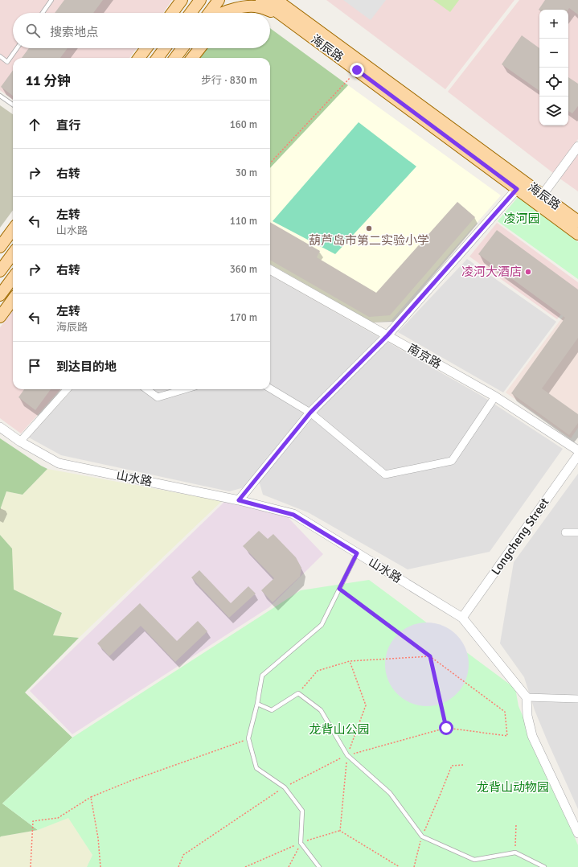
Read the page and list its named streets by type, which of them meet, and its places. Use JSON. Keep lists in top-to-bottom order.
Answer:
{
  "streets": {
    "main road": ["海辰路"],
    "street": ["南京路", "山水路", "Longcheng Street"]
  },
  "crossings": [
    ["山水路", "Longcheng Street"]
  ],
  "parks": ["凌河园", "龙背山公园", "龙背山动物园"],
  "places": ["葫芦岛市第二实验小学", "凌河大酒店"],
  "page": {
    "map_buttons": ["+", "−"],
    "search": "搜索地点",
    "heading": ["11 分钟", "步行 · 830 m"],
    "list": [
      ["直行", "160 m"],
      ["右转", "30 m"],
      ["左转", "山水路", "110 m"],
      ["右转", "360 m"],
      ["左转", "海辰路", "170 m"],
      "到达目的地"
    ]
  }
}
